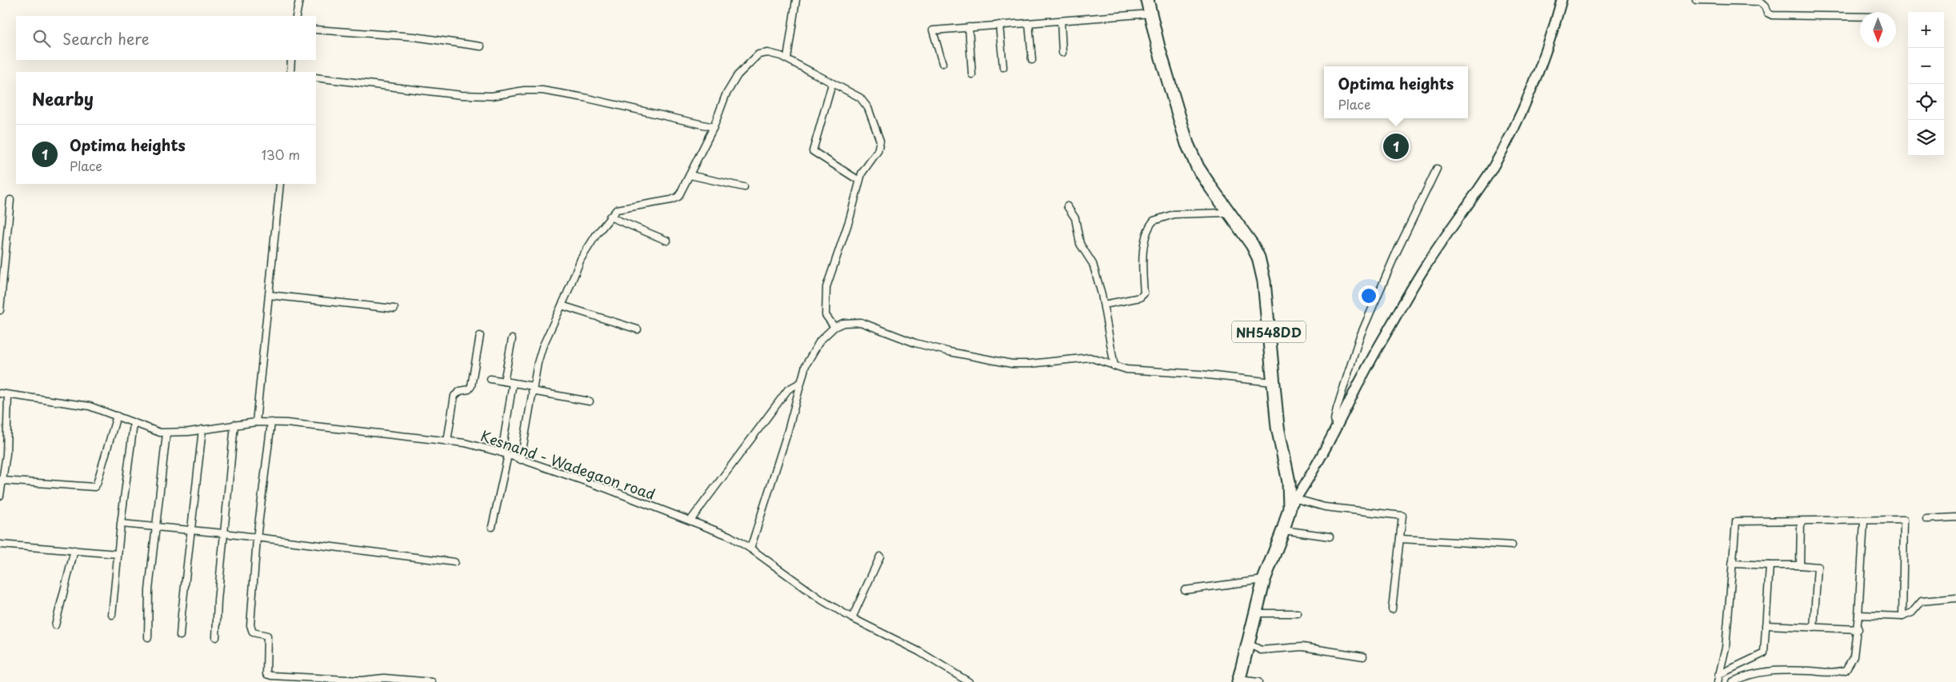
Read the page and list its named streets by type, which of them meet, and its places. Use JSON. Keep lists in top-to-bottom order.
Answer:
{
  "streets": {
    "highway": ["NH548DD"],
    "street": ["Kesnand - Wadegaon road"]
  },
  "north": "bottom",
  "page": {
    "map_buttons": ["+", "−"],
    "search": "Search here",
    "popup": ["Optima heights", "Place"],
    "heading": "Nearby",
    "list": [
      {
        "mark": "1",
        "name": "Optima heights",
        "note": "Place",
        "value": "130 m"
      }
    ],
    "pins": "1"
  }
}
